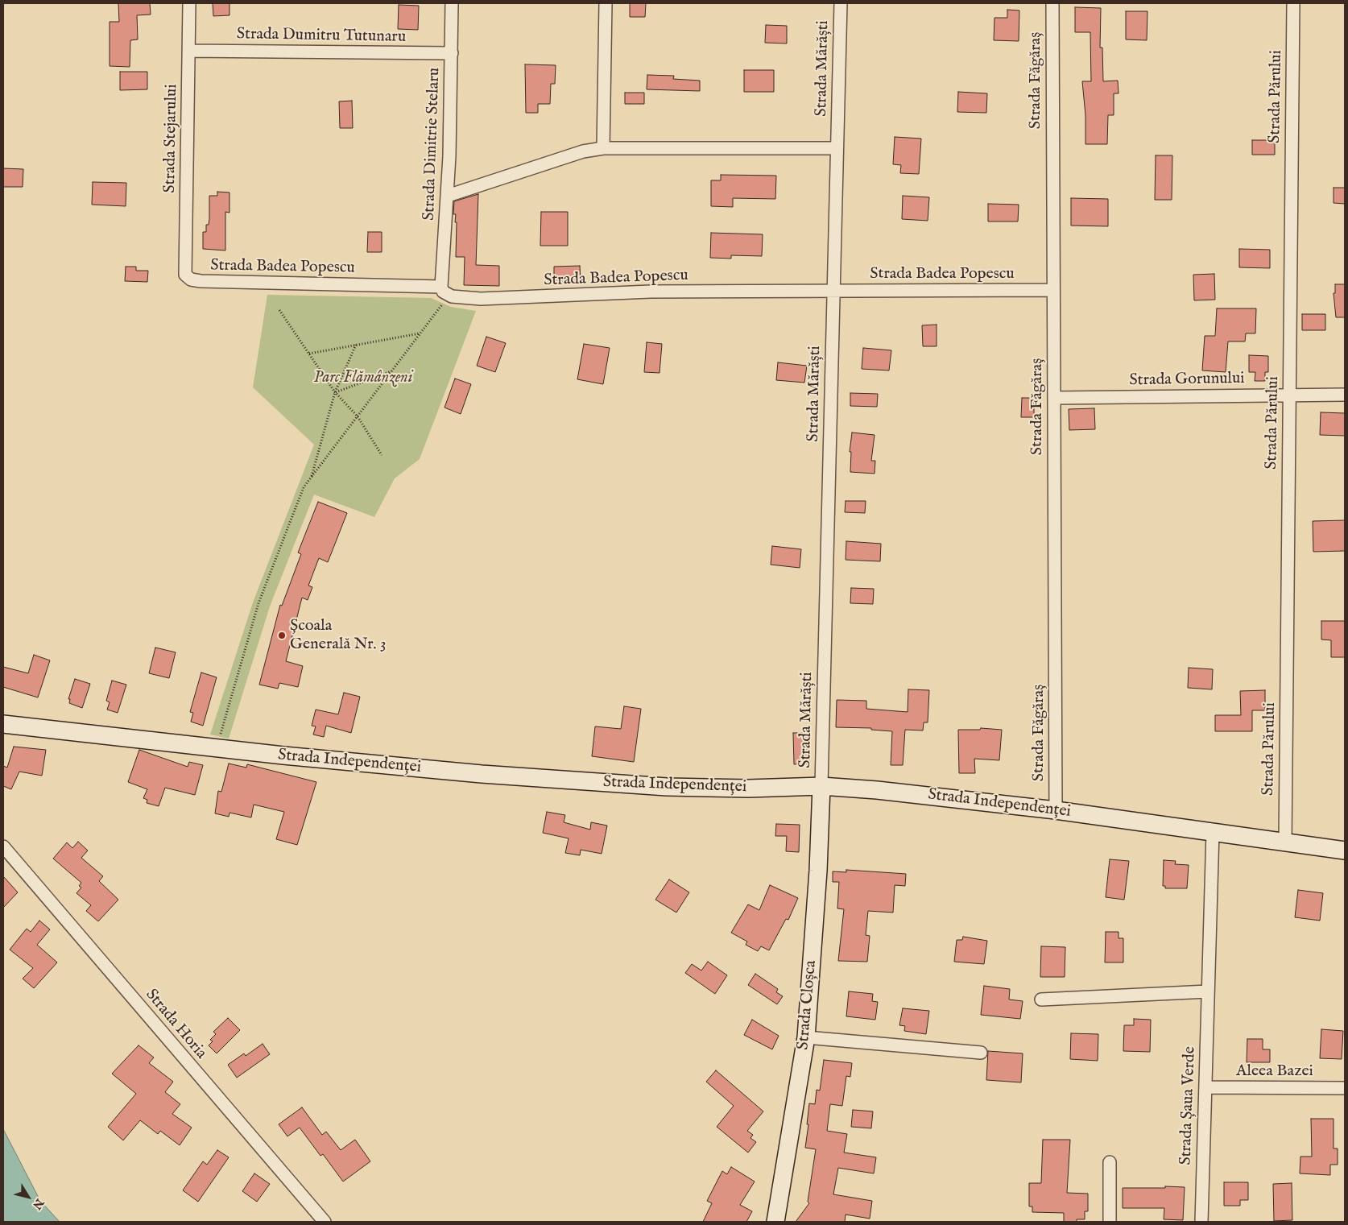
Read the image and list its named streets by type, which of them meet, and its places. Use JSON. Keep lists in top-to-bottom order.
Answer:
{
  "streets": {
    "street": [
      "Strada Dumitru Tutunaru",
      "Strada Mărăști",
      "Strada Făgăraș",
      "Strada Părului",
      "Strada Stejarului",
      "Strada Dimitrie Stelaru",
      "Strada Badea Popescu",
      "Strada Gorunului",
      "Strada Independenței",
      "Strada Cloșca",
      "Strada Horia",
      "Aleea Bazei",
      "Strada Șaua Verde"
    ]
  },
  "crossings": [
    ["Strada Dumitru Tutunaru", "Strada Stejarului"],
    ["Strada Dumitru Tutunaru", "Strada Dimitrie Stelaru"],
    ["Strada Mărăști", "Strada Badea Popescu"],
    ["Strada Mărăști", "Strada Independenței"],
    ["Strada Mărăști", "Strada Cloșca"],
    ["Strada Făgăraș", "Strada Badea Popescu"],
    ["Strada Făgăraș", "Strada Gorunului"],
    ["Strada Făgăraș", "Strada Independenței"],
    ["Strada Părului", "Strada Gorunului"],
    ["Strada Părului", "Strada Independenței"],
    ["Strada Stejarului", "Strada Badea Popescu"],
    ["Strada Dimitrie Stelaru", "Strada Badea Popescu"],
    ["Strada Independenței", "Strada Cloșca"],
    ["Strada Independenței", "Strada Șaua Verde"],
    ["Aleea Bazei", "Strada Șaua Verde"]
  ],
  "parks": ["Parc Flămânzeni"],
  "places": ["Școala Generală Nr. 3"],
  "north": "bottom right"
}
